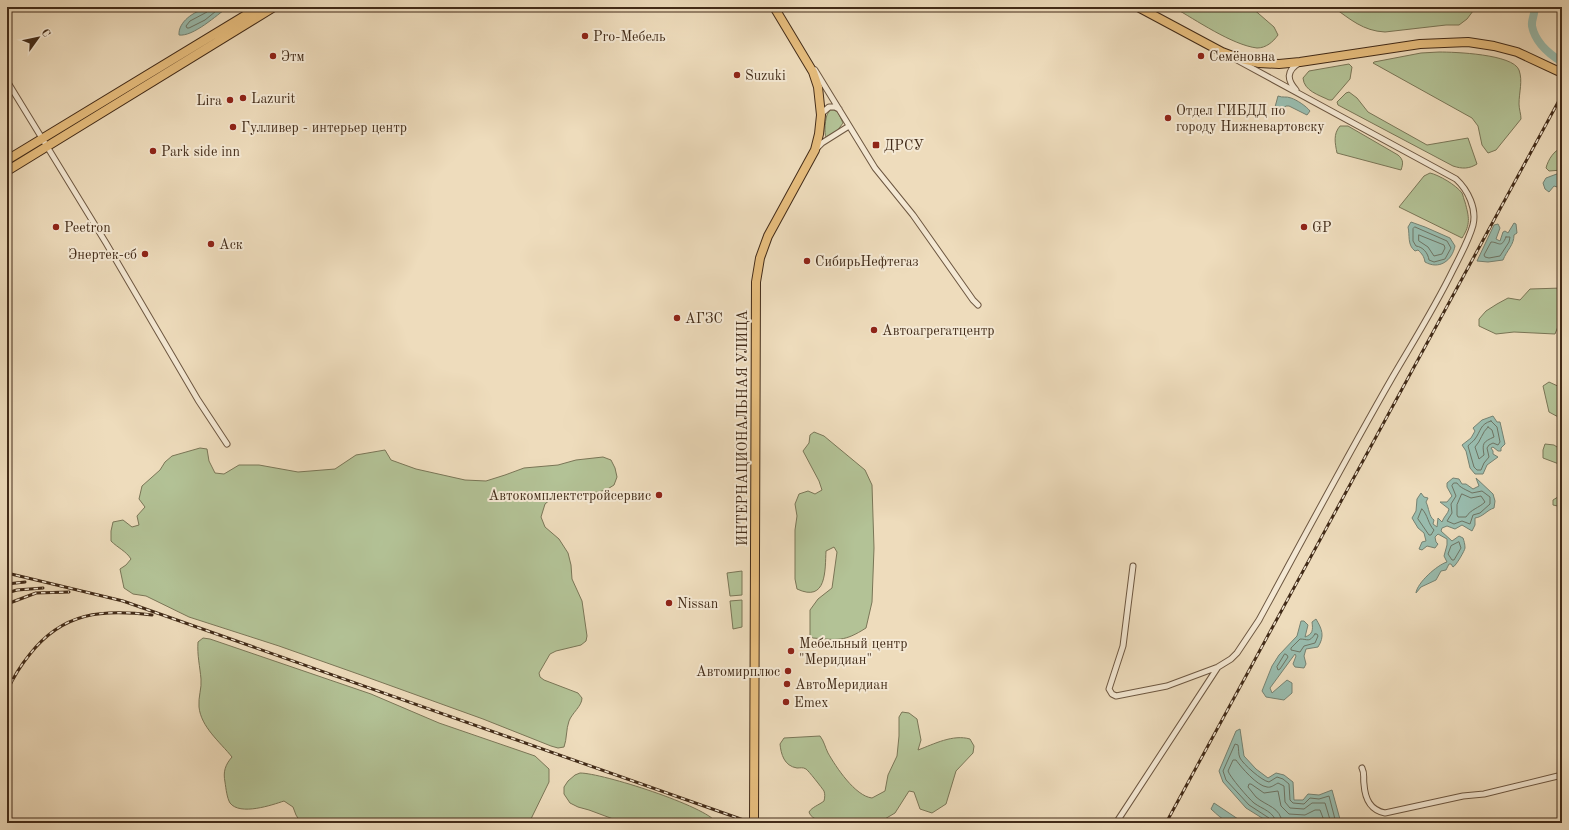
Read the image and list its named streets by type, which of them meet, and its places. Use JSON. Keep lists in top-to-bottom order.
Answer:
{
  "streets": {
    "main road": ["ИНТЕРНАЦИОНАЛЬНАЯ УЛИЦА"]
  },
  "places": {
    "other": [
      "Pro-Мебель",
      "Этм",
      "Семёновна",
      "Suzuki",
      "Lazurit",
      "Lira",
      "Отдел ГИБДД по городу Нижневартовску",
      "Гулливер - интерьер центр",
      "Park side inn",
      "Peetron",
      "GP",
      "Аск",
      "Энертек-сб",
      "СибирьНефтегаз",
      "АГЗС",
      "Автоагрегатцентр",
      "Автокомплектстройсервис",
      "Nissan",
      "Мебельный центр \"Меридиан\"",
      "Автомирплюс",
      "АвтоМеридиан",
      "Emex"
    ],
    "transit": ["ДРСУ"]
  },
  "north": "top right"
}
